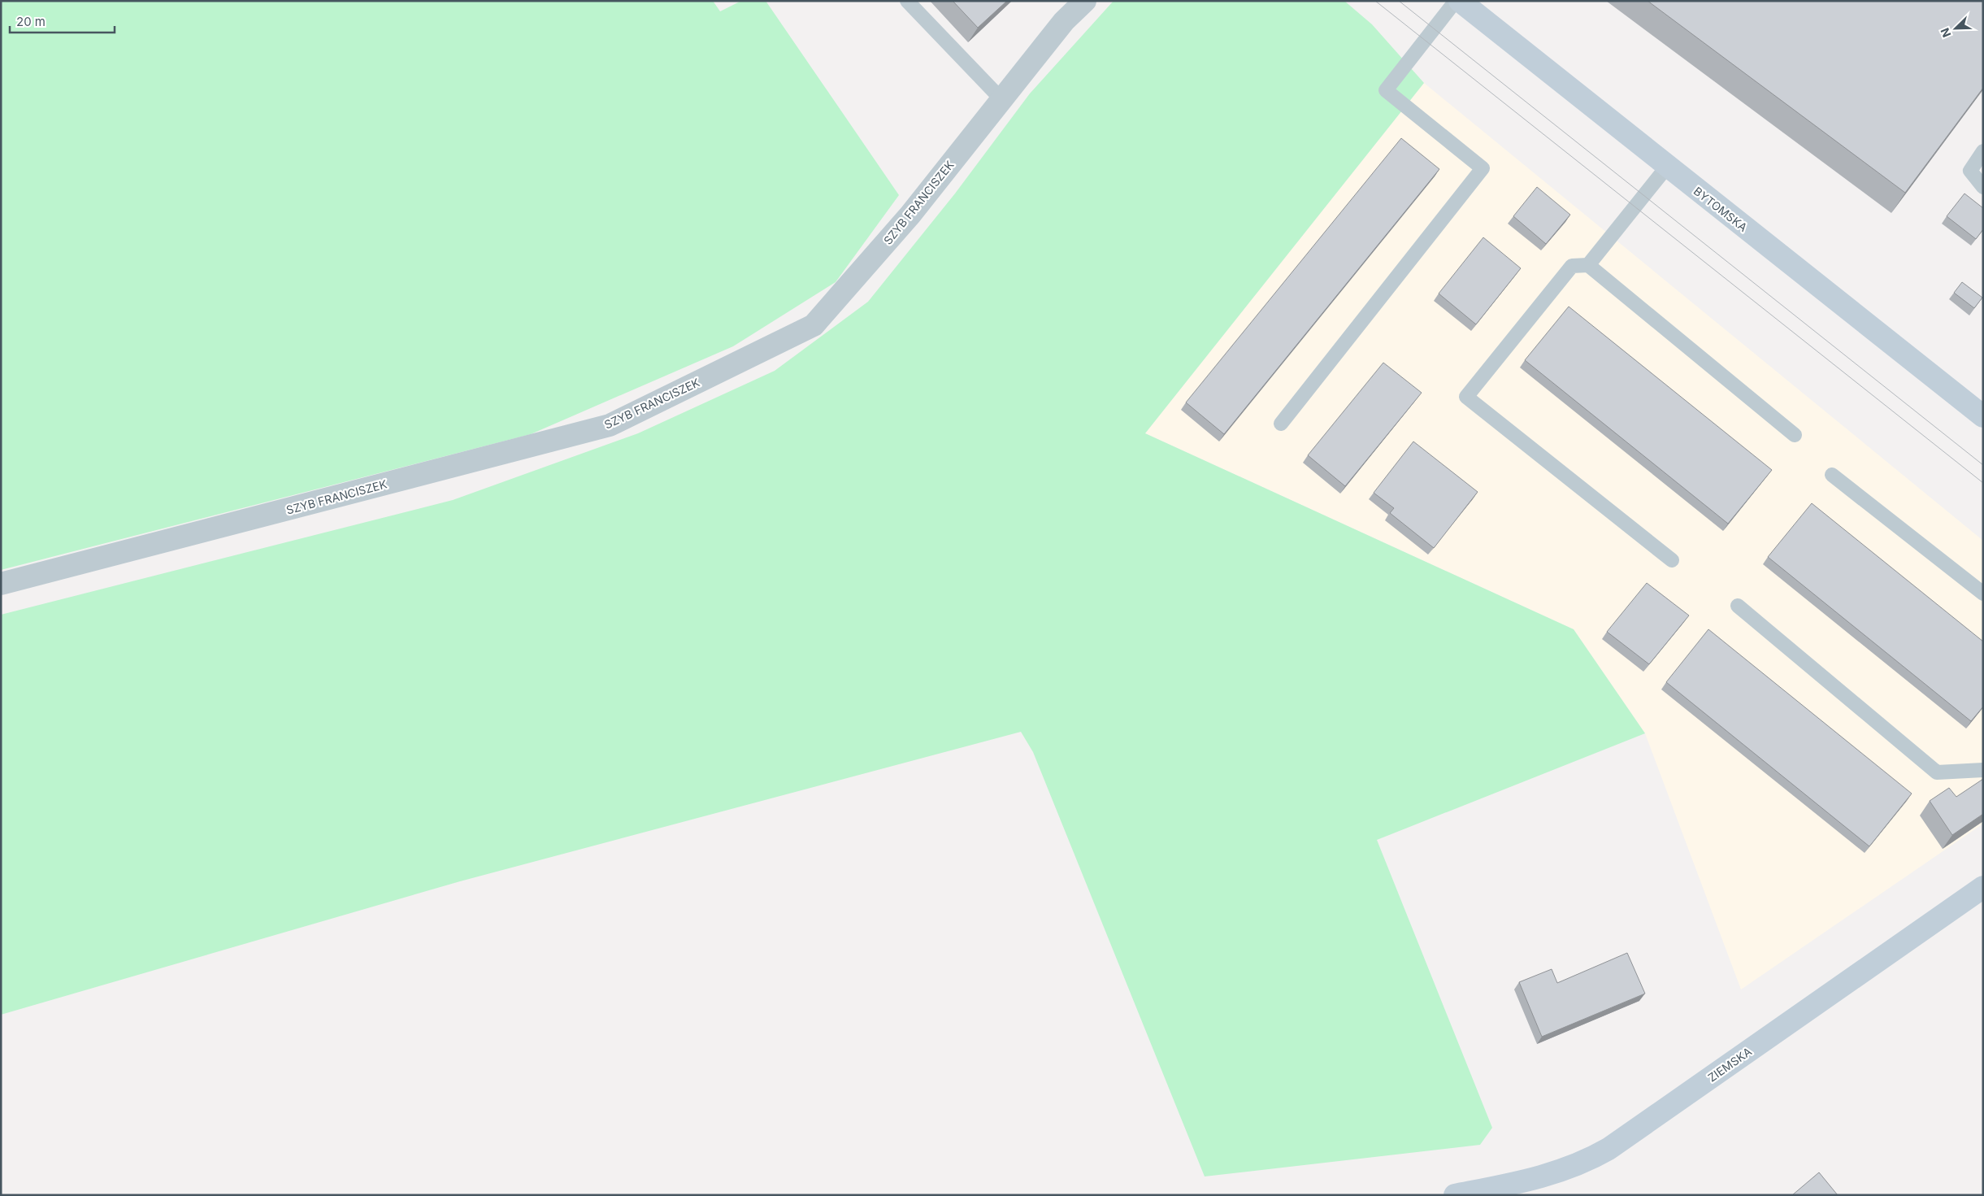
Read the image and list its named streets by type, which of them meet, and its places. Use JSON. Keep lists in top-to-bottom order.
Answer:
{
  "streets": {
    "street": ["SZYB FRANCISZEK", "BYTOMSKA", "ZIEMSKA"]
  },
  "scale_bar": "20 m",
  "north": "bottom left"
}
